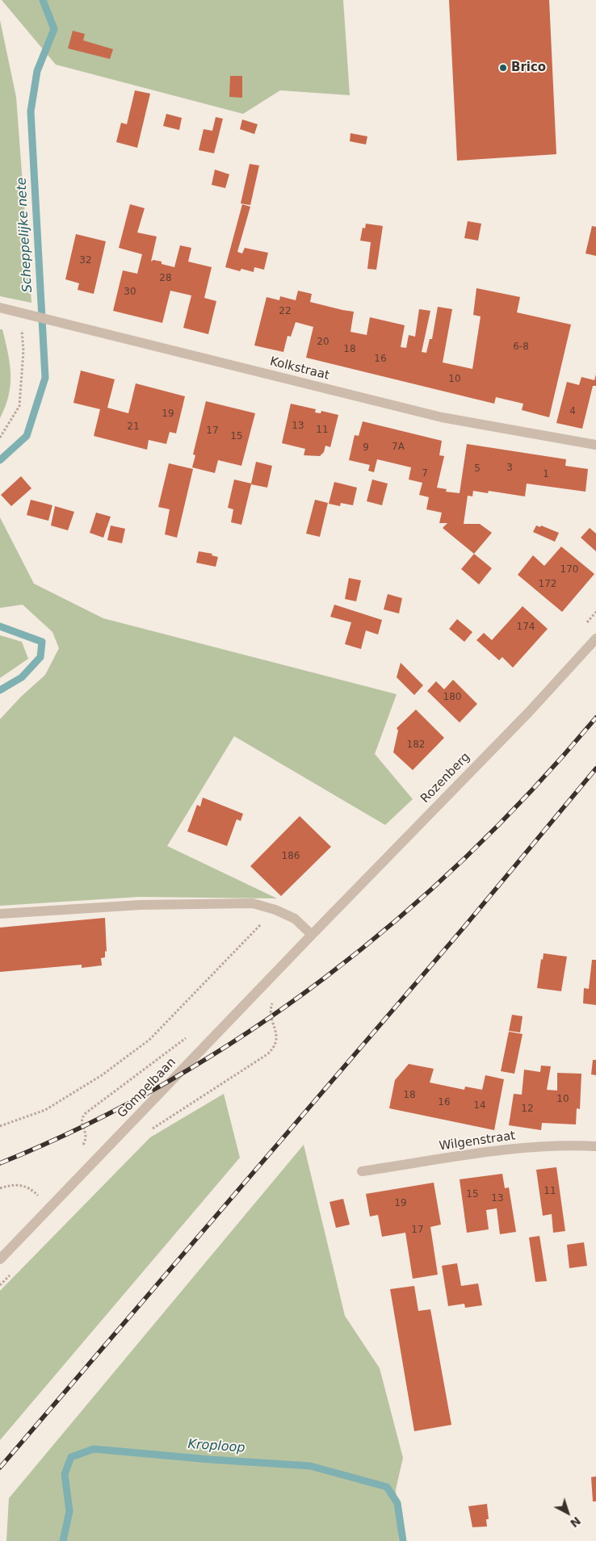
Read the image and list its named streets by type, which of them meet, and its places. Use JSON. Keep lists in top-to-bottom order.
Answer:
{
  "streets": {
    "street": [
      "Kolkstraat",
      "Rozenberg",
      "Gompelbaan",
      "Wilgenstraat"
    ]
  },
  "crossings": [
    ["Rozenberg", "Gompelbaan"]
  ],
  "water": ["Scheppelijke nete", "Kroploop"],
  "places": ["Brico"],
  "house_numbers": [
    "32",
    "28",
    "30",
    "22",
    "20",
    "6-8",
    "18",
    "16",
    "10",
    "4",
    "19",
    "13",
    "21",
    "11",
    "17",
    "15",
    "7A",
    "9",
    "3",
    "5",
    "7",
    "1",
    "170",
    "172",
    "174",
    "180",
    "182",
    "186",
    "18",
    "10",
    "16",
    "14",
    "12",
    "11",
    "15",
    "13",
    "19",
    "17"
  ],
  "north": "bottom right"
}
